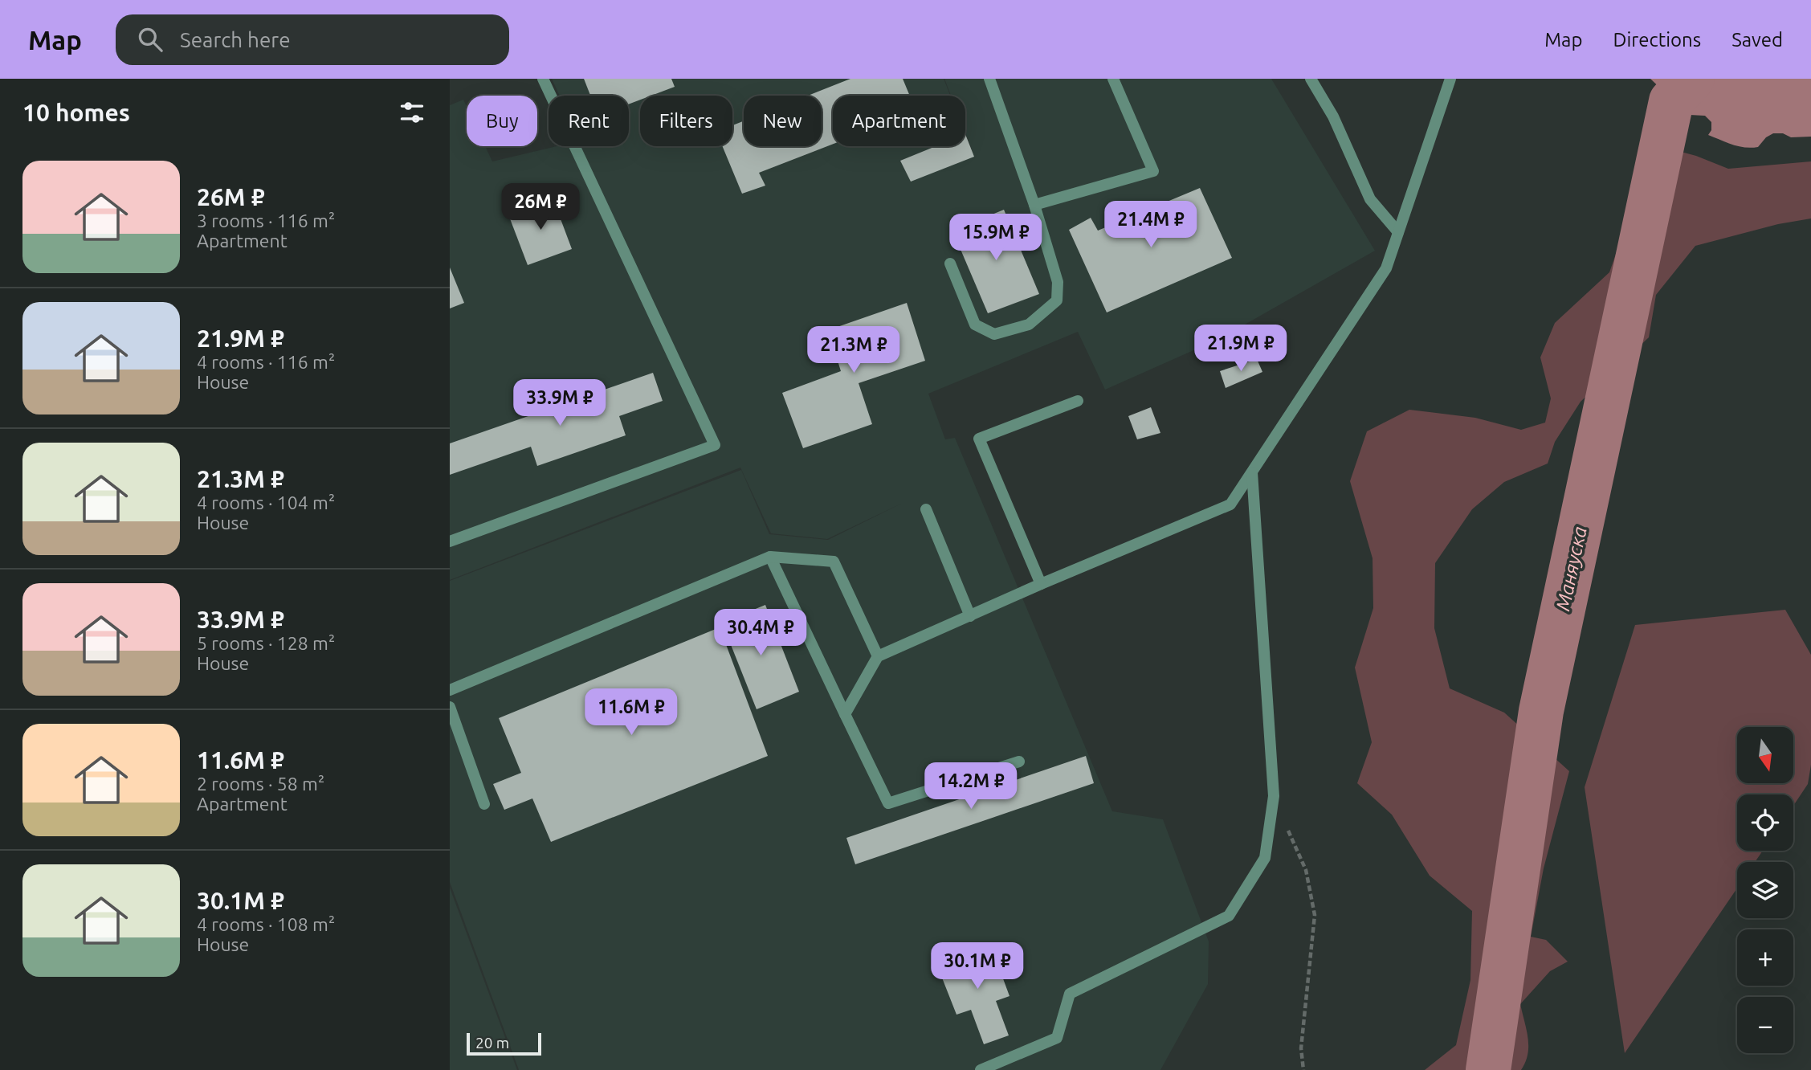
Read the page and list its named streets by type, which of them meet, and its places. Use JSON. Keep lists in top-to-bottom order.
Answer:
{
  "water": ["Маняуска"],
  "scale_bar": "20 m",
  "north": "bottom",
  "page": {
    "header": "Map",
    "search": "Search here",
    "nav": ["Map", "Directions", "Saved"],
    "heading": "10 homes",
    "chip": [
      "Buy",
      "Rent",
      "Filters",
      "New",
      "Apartment"
    ],
    "list": [
      {
        "name": "26M ₽",
        "note": "3 rooms · 116 m² · Apartment"
      },
      {
        "name": "21.9M ₽",
        "note": "4 rooms · 116 m² · House"
      },
      {
        "name": "21.3M ₽",
        "note": "4 rooms · 104 m² · House"
      },
      {
        "name": "33.9M ₽",
        "note": "5 rooms · 128 m² · House"
      },
      {
        "name": "11.6M ₽",
        "note": "2 rooms · 58 m² · Apartment"
      },
      {
        "name": "30.1M ₽",
        "note": "4 rooms · 108 m² · House"
      }
    ],
    "price": [
      "26M ₽",
      "21.4M ₽",
      "15.9M ₽",
      "21.9M ₽",
      "21.3M ₽",
      "33.9M ₽",
      "30.4M ₽",
      "11.6M ₽",
      "14.2M ₽",
      "30.1M ₽"
    ],
    "map_buttons": ["+", "−"],
    "scale": "20 m"
  }
}
